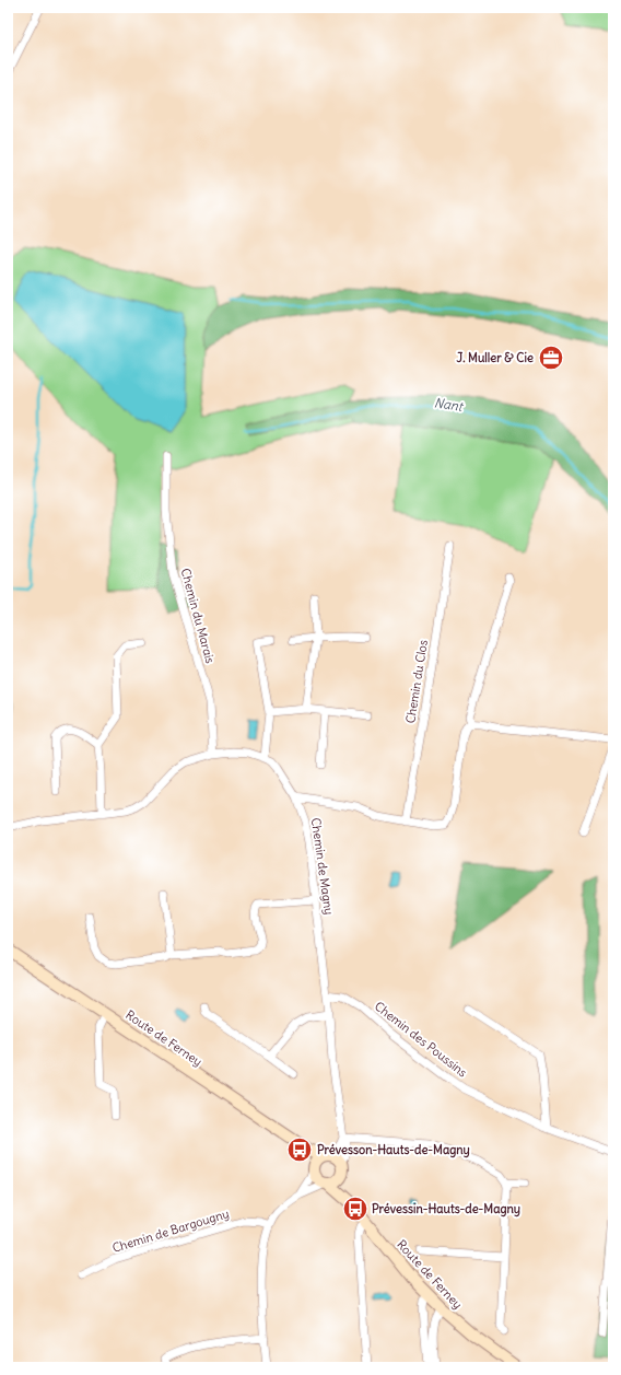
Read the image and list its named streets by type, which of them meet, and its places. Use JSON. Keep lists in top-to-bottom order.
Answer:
{
  "streets": {
    "main road": ["Route de Ferney"],
    "street": [
      "Chemin du Marais",
      "Chemin du Clos",
      "Chemin de Magny",
      "Chemin des Poussins",
      "Chemin de Bargougny"
    ]
  },
  "crossings": [
    ["Chemin du Marais", "Chemin de Magny"],
    ["Chemin de Magny", "Route de Ferney"],
    ["Chemin de Magny", "Chemin des Poussins"]
  ],
  "water": ["Nant"],
  "places": {
    "office": ["J. Muller & Cie"],
    "bus stop": ["Prévesson-Hauts-de-Magny", "Prévessin-Hauts-de-Magny"]
  }
}
